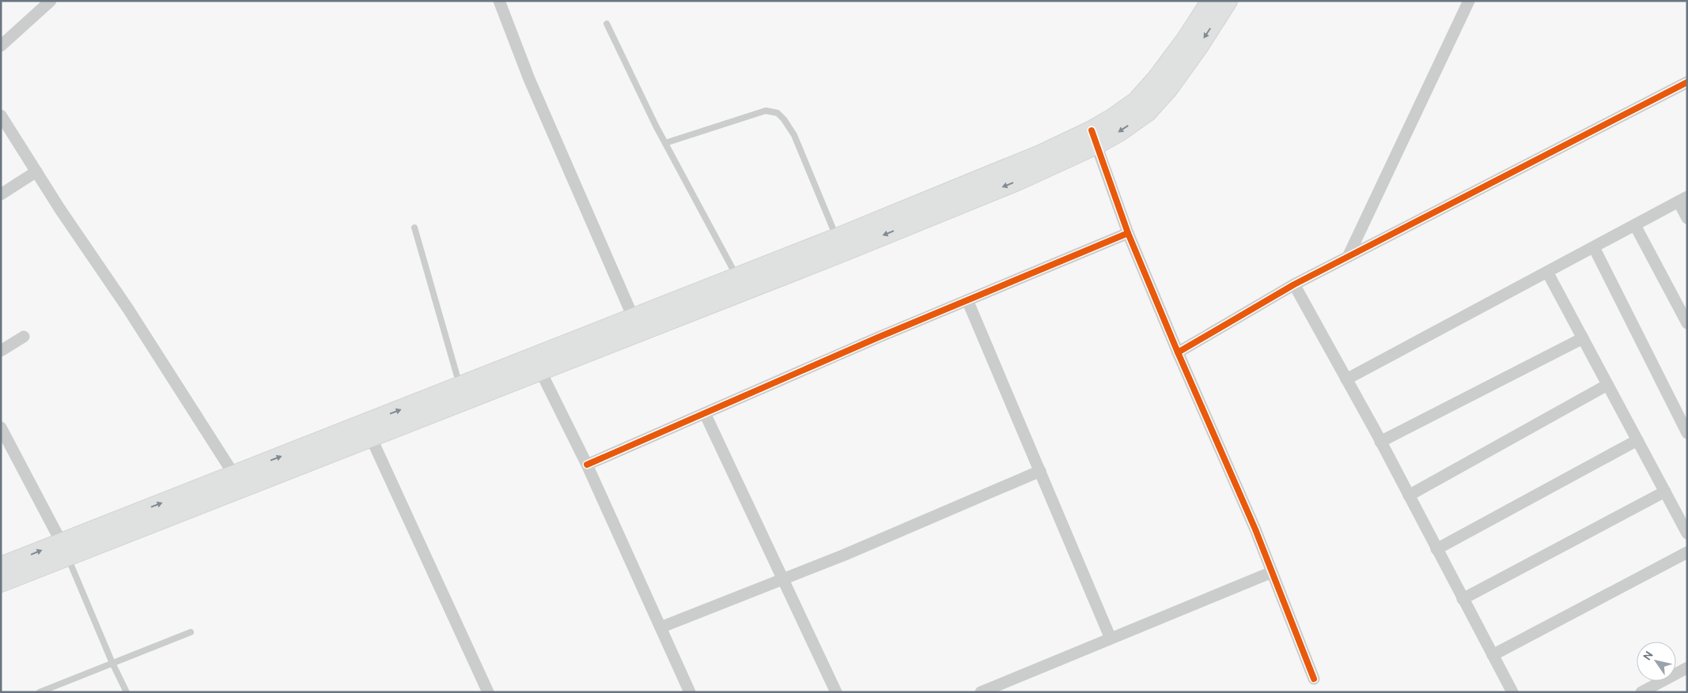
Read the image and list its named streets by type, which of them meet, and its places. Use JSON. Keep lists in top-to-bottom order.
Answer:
{
  "north": "top left"
}
